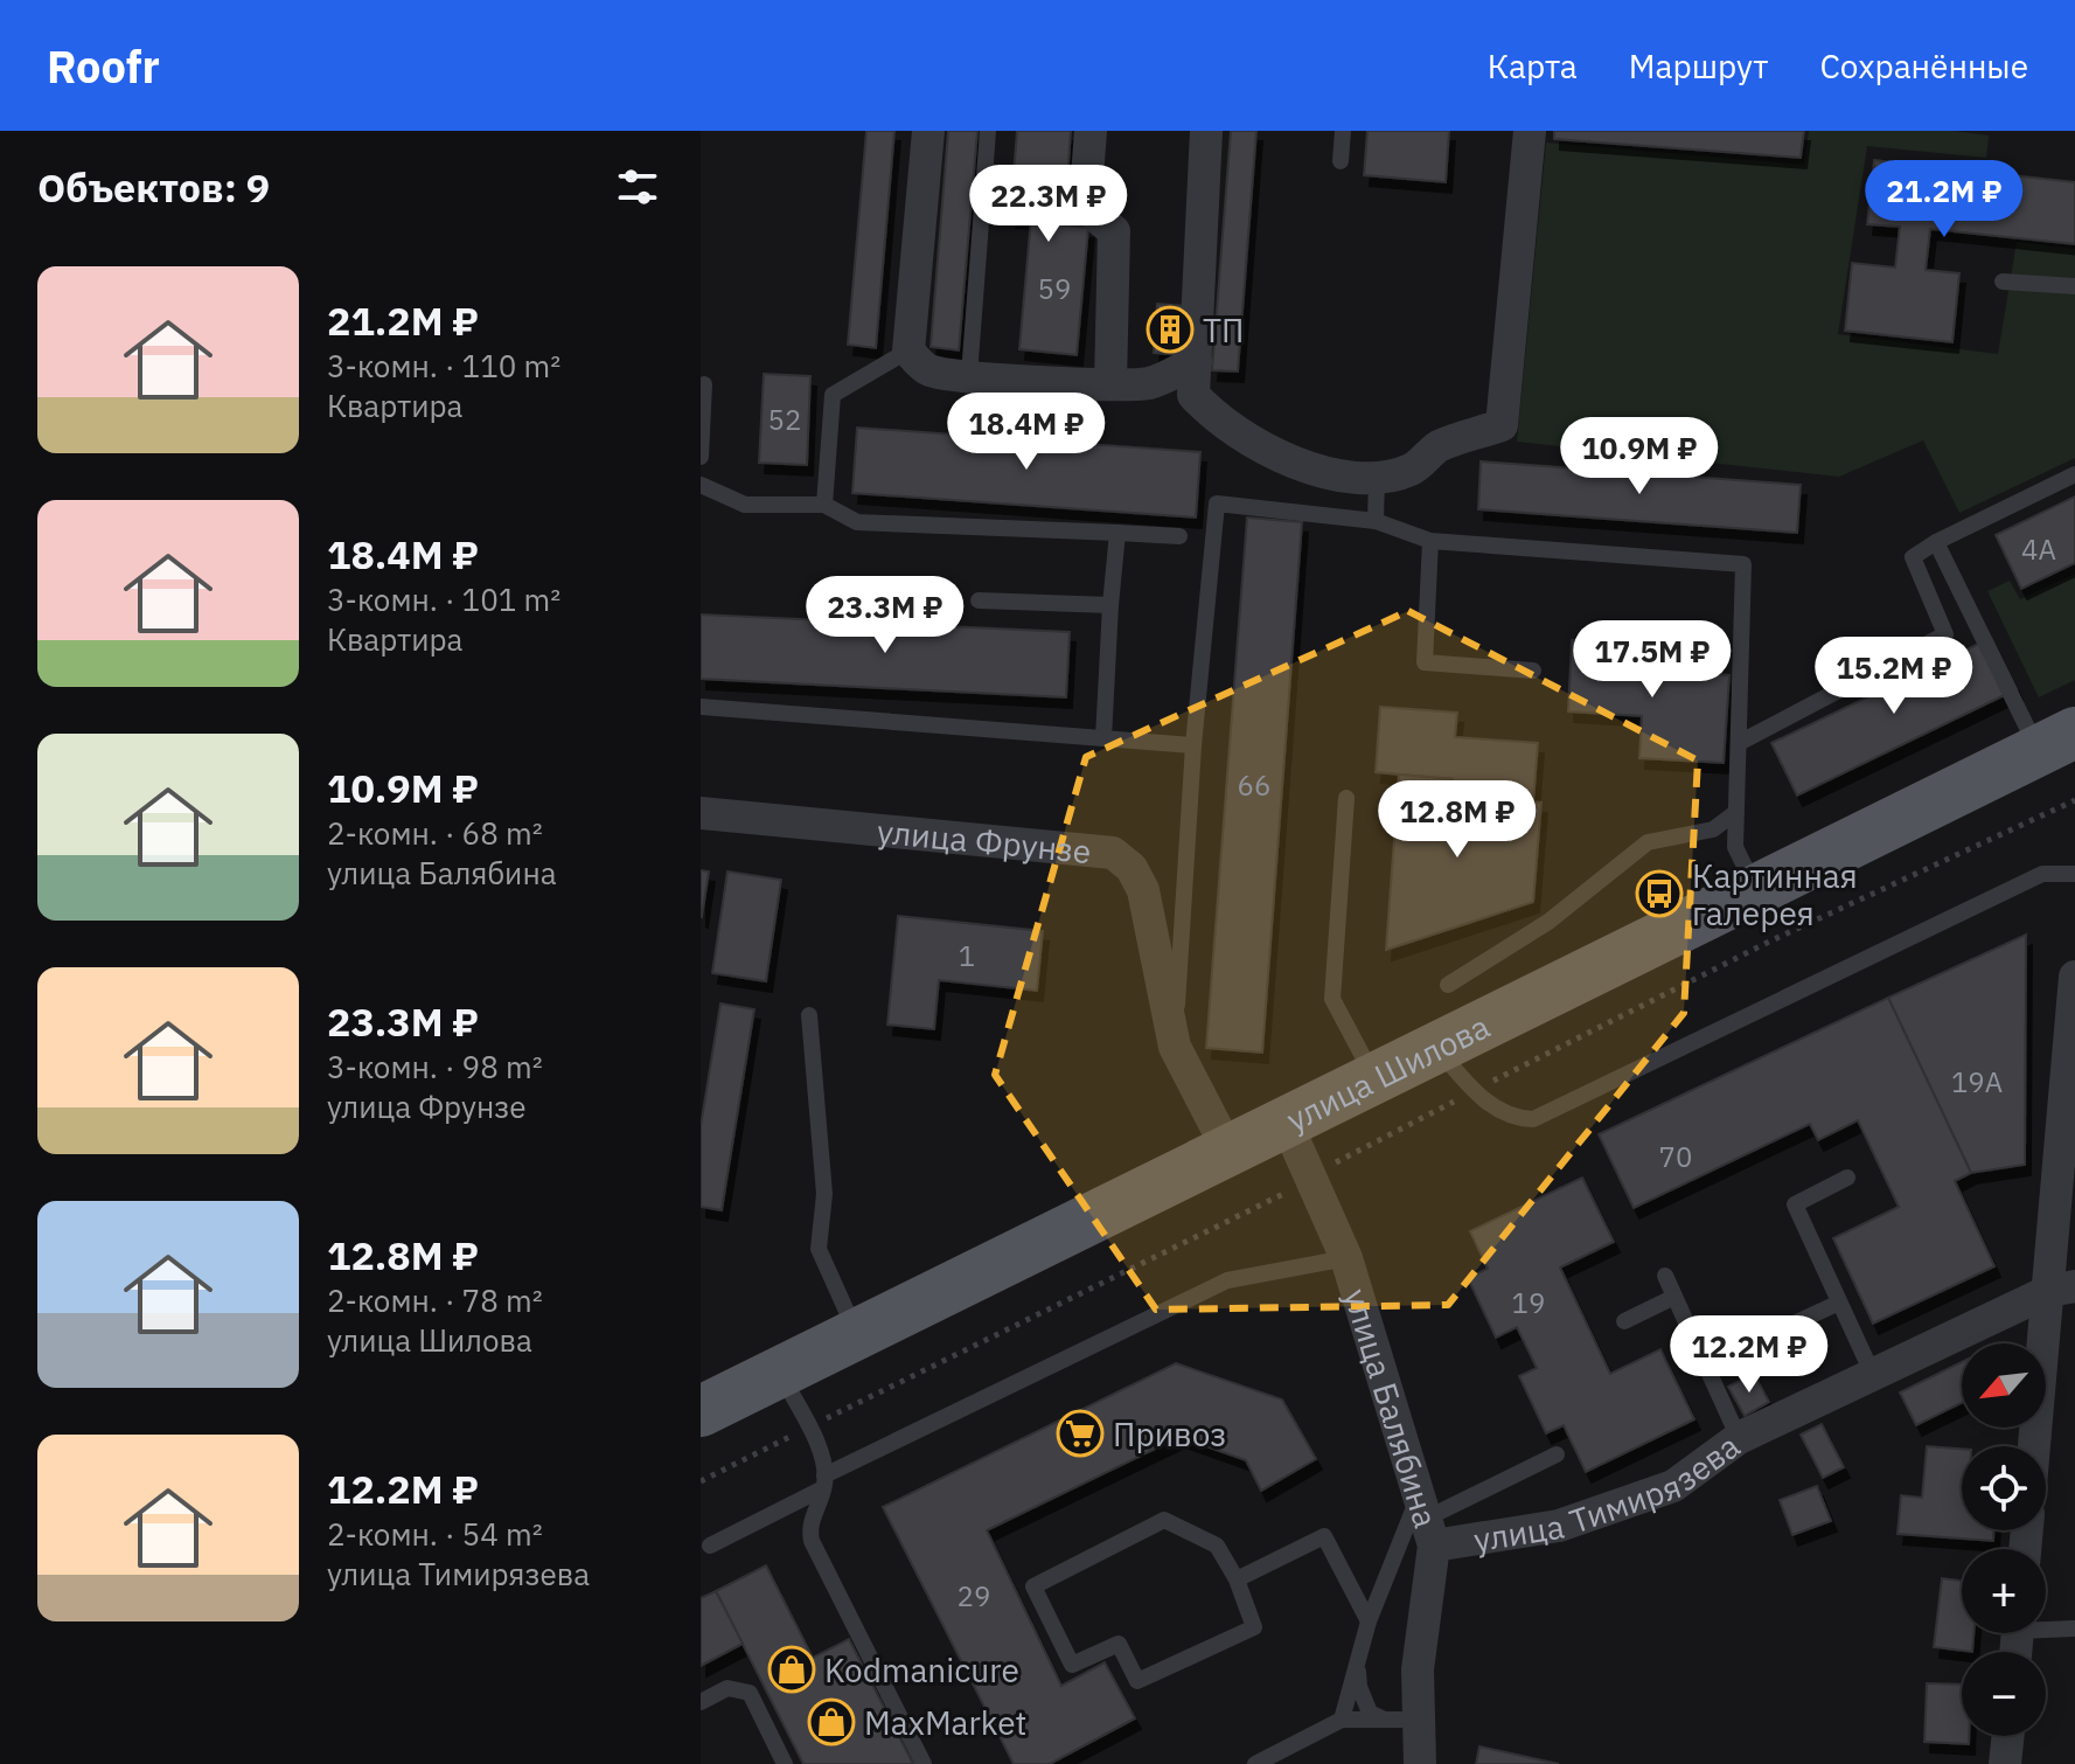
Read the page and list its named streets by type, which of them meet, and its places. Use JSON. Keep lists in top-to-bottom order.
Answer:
{
  "streets": {
    "main road": ["улица Шилова"],
    "street": ["улица Фрунзе", "улица Балябина", "улица Тимирязева"]
  },
  "crossings": [
    ["улица Фрунзе", "улица Шилова"],
    ["улица Шилова", "улица Балябина"],
    ["улица Балябина", "улица Тимирязева"]
  ],
  "places": {
    "building": ["ТП"],
    "bus stop": ["Картинная галерея"],
    "supermarket": ["Привоз"],
    "shop": ["Kodmanicure", "MaxMarket"]
  },
  "house_numbers": [
    "59",
    "52",
    "4А",
    "66",
    "1",
    "19А",
    "70",
    "19",
    "29"
  ],
  "north": "bottom left",
  "page": {
    "header": "Roofr",
    "nav": ["Карта", "Маршрут", "Сохранённые"],
    "heading": "Объектов: 9",
    "price": [
      "21.2M ₽",
      "22.3M ₽",
      "18.4M ₽",
      "10.9M ₽",
      "23.3M ₽",
      "17.5M ₽",
      "15.2M ₽",
      "12.8M ₽",
      "12.2M ₽"
    ],
    "list": [
      {
        "name": "21.2M ₽",
        "note": "3-комн. · 110 m² · Квартира"
      },
      {
        "name": "18.4M ₽",
        "note": "3-комн. · 101 m² · Квартира"
      },
      {
        "name": "10.9M ₽",
        "note": "2-комн. · 68 m² · улица Балябина"
      },
      {
        "name": "23.3M ₽",
        "note": "3-комн. · 98 m² · улица Фрунзе"
      },
      {
        "name": "12.8M ₽",
        "note": "2-комн. · 78 m² · улица Шилова"
      },
      {
        "name": "12.2M ₽",
        "note": "2-комн. · 54 m² · улица Тимирязева"
      }
    ],
    "map_buttons": ["+", "−"]
  }
}
